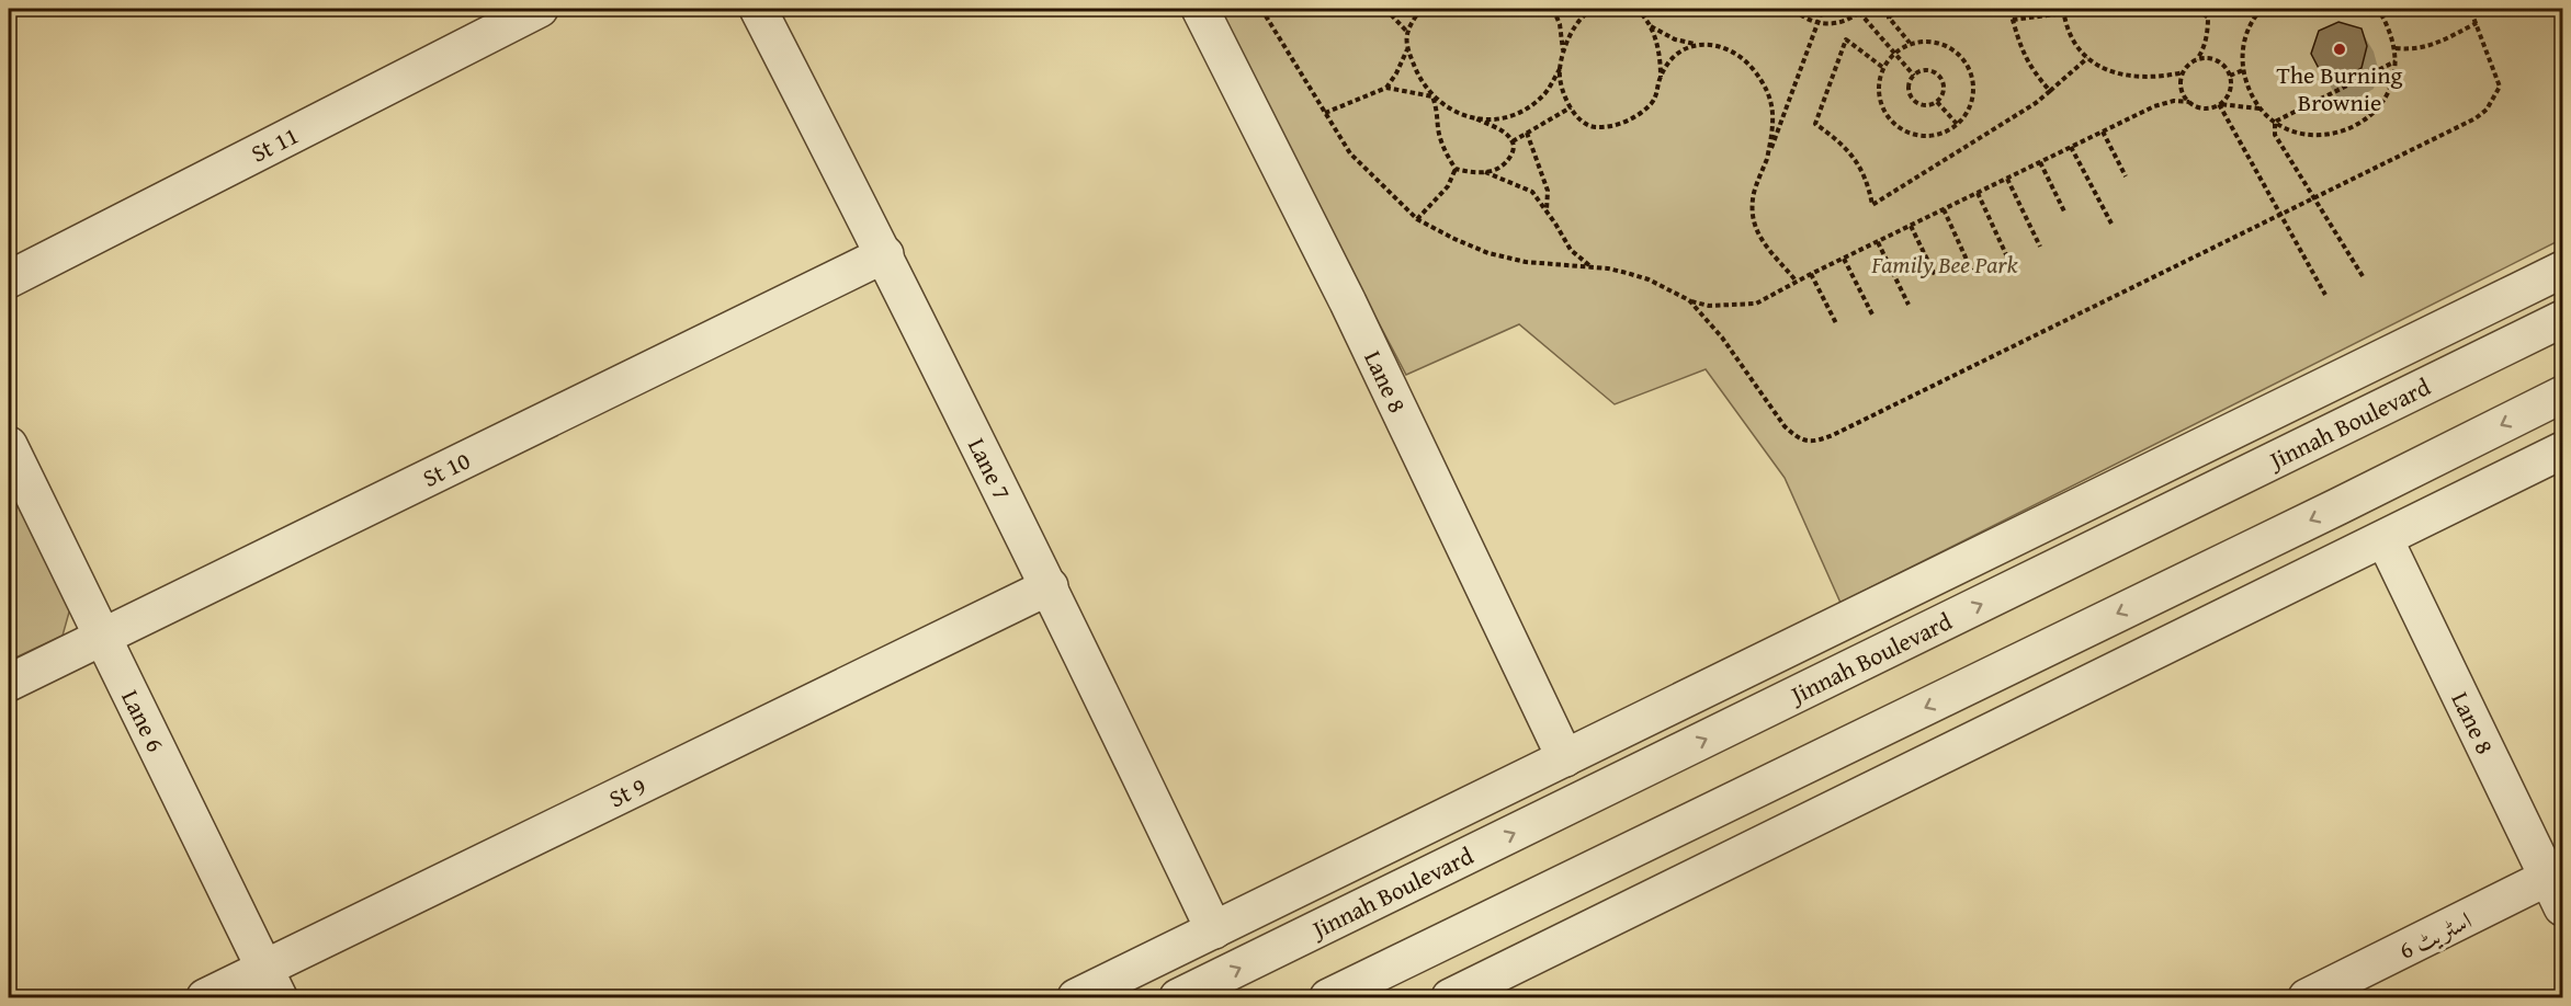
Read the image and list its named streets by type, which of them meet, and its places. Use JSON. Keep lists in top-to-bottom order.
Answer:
{
  "streets": {
    "street": [
      "St 11",
      "Lane 8",
      "Jinnah Boulevard",
      "Lane 7",
      "St 10",
      "Lane 6",
      "St 9",
      "اسٹریٹ 6"
    ]
  },
  "crossings": [
    ["Lane 8", "اسٹریٹ 6"],
    ["Lane 7", "St 10"],
    ["Lane 7", "St 9"],
    ["St 10", "Lane 6"],
    ["Lane 6", "St 9"]
  ],
  "parks": ["Family Bee Park"],
  "places": ["The Burning Brownie"]
}
